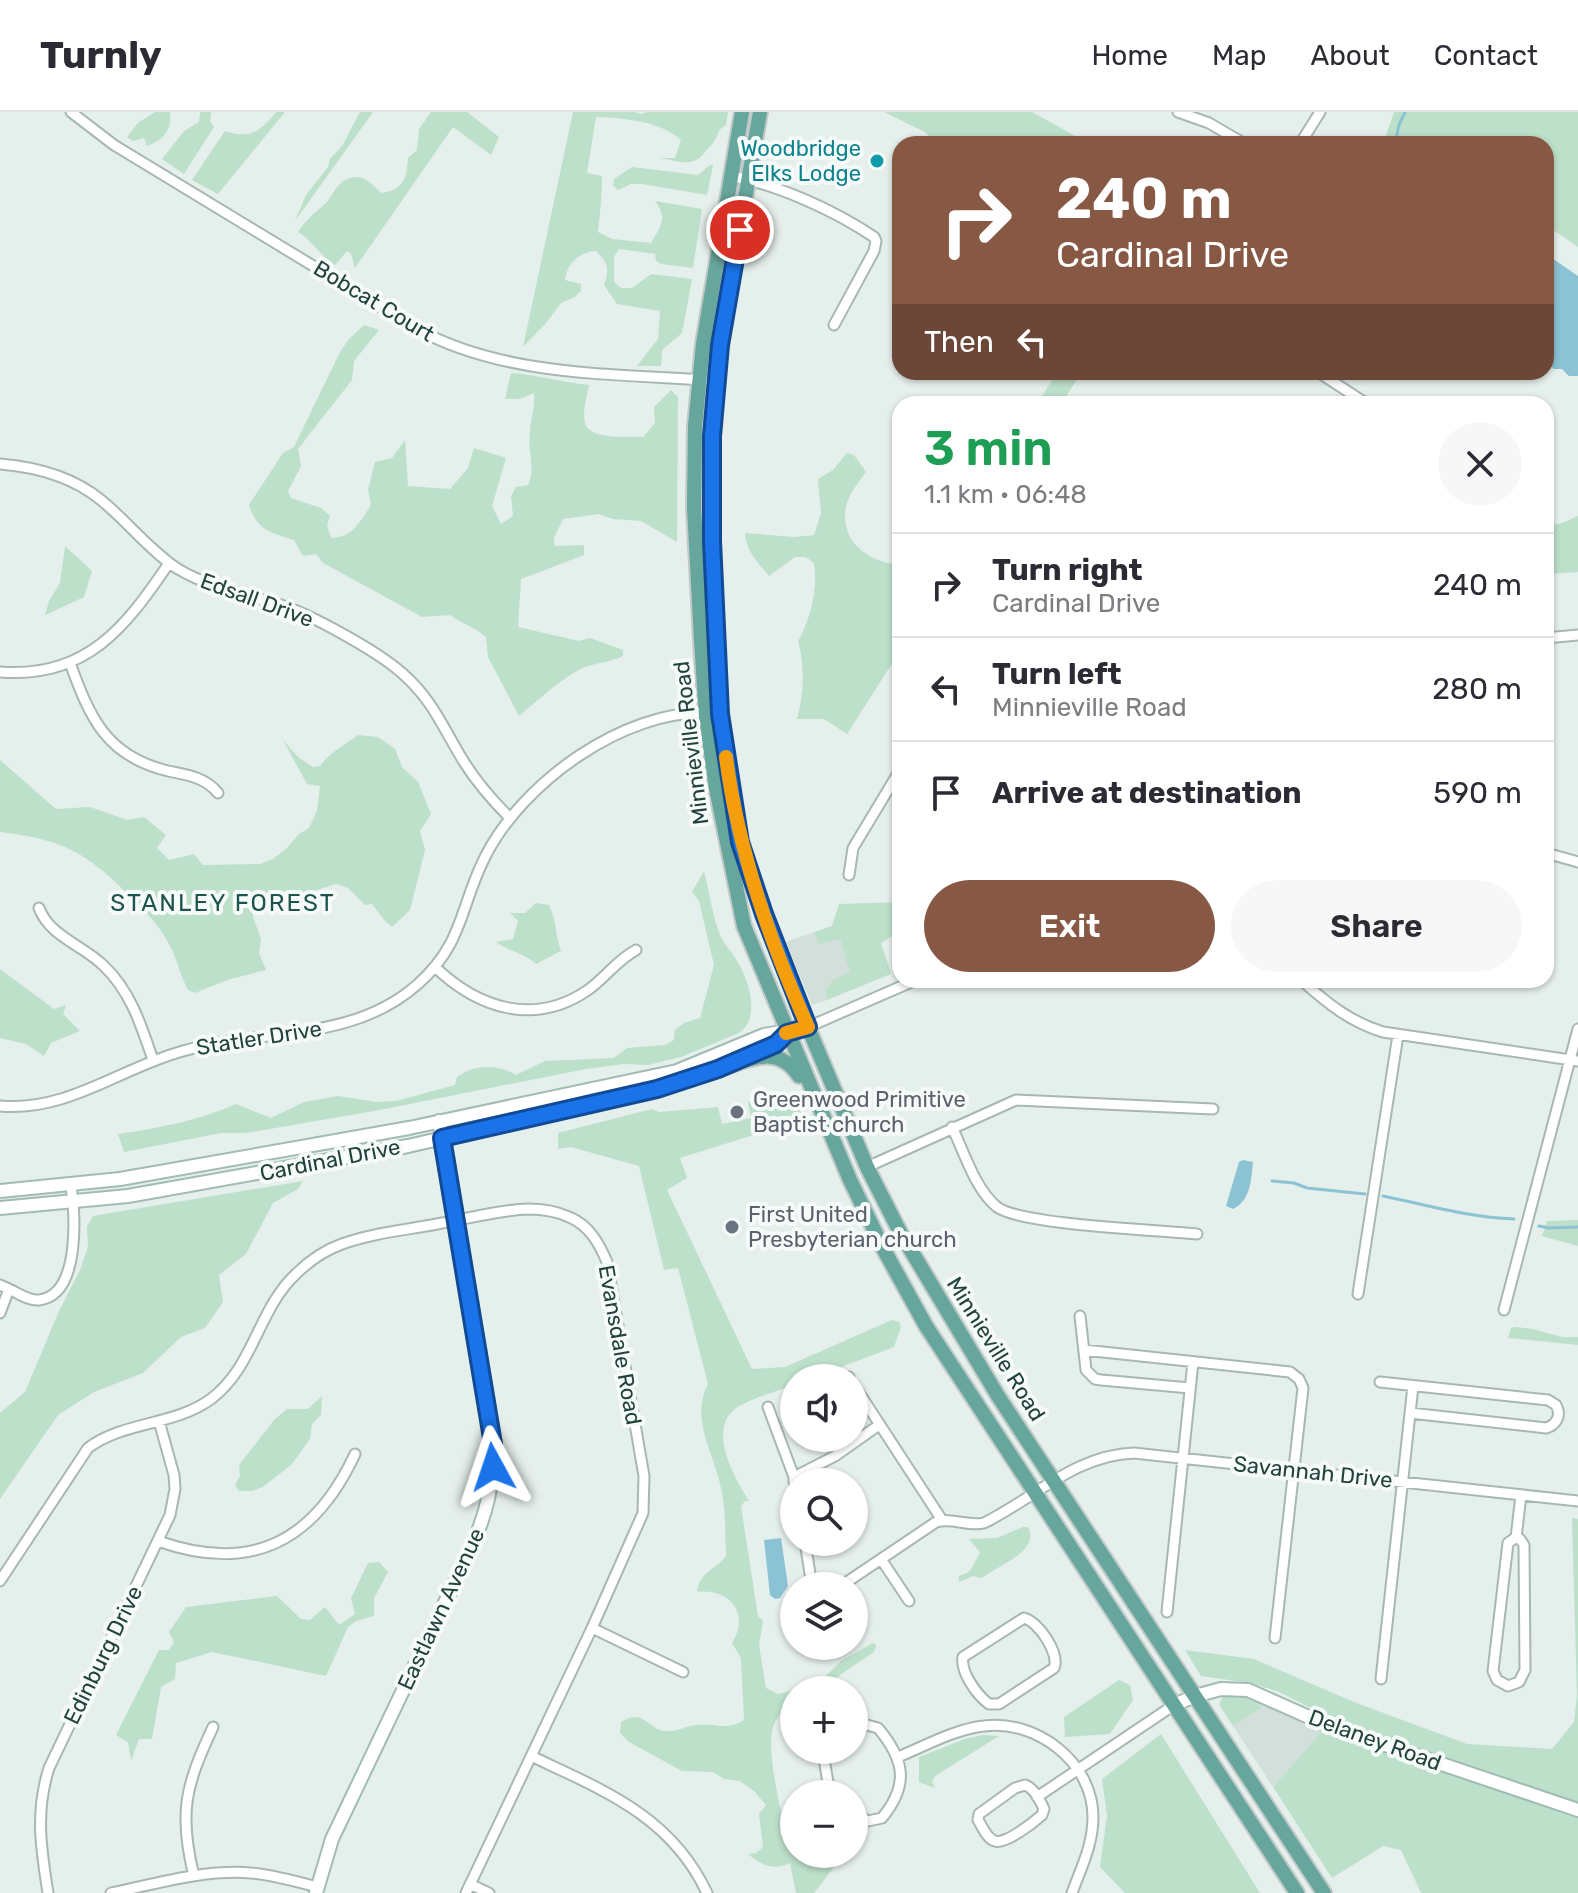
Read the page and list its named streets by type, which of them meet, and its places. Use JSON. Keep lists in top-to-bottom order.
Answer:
{
  "streets": {
    "main road": [
      "Minnieville Road",
      "Cardinal Drive",
      "Eastlawn Avenue",
      "Delaney Road"
    ],
    "street": [
      "Bobcat Court",
      "Edsall Drive",
      "Statler Drive",
      "Evansdale Road",
      "Savannah Drive",
      "Edinburg Drive"
    ]
  },
  "crossings": [
    ["Bobcat Court", "Minnieville Road"],
    ["Edsall Drive", "Statler Drive"],
    ["Minnieville Road", "Statler Drive"],
    ["Minnieville Road", "Cardinal Drive"],
    ["Minnieville Road", "Savannah Drive"],
    ["Minnieville Road", "Delaney Road"],
    ["Cardinal Drive", "Eastlawn Avenue"],
    ["Evansdale Road", "Eastlawn Avenue"],
    ["Evansdale Road", "Edinburg Drive"]
  ],
  "districts": ["STANLEY FOREST"],
  "places": ["Woodbridge Elks Lodge", "Greenwood Primitive Baptist church", "First United Presbyterian church"],
  "page": {
    "header": "Turnly",
    "nav": [
      "Home",
      "Map",
      "About",
      "Contact"
    ],
    "turn": ["240 m", "Cardinal Drive"],
    "then": "Then",
    "heading": ["3 min", "1.1 km · 06:48"],
    "list": [
      {
        "name": "Turn right",
        "note": "Cardinal Drive",
        "value": "240 m"
      },
      {
        "name": "Turn left",
        "note": "Minnieville Road",
        "value": "280 m"
      },
      {
        "name": "Arrive at destination",
        "value": "590 m"
      }
    ],
    "buttons": ["Exit", "Share"],
    "map_buttons": ["+", "−"]
  }
}
